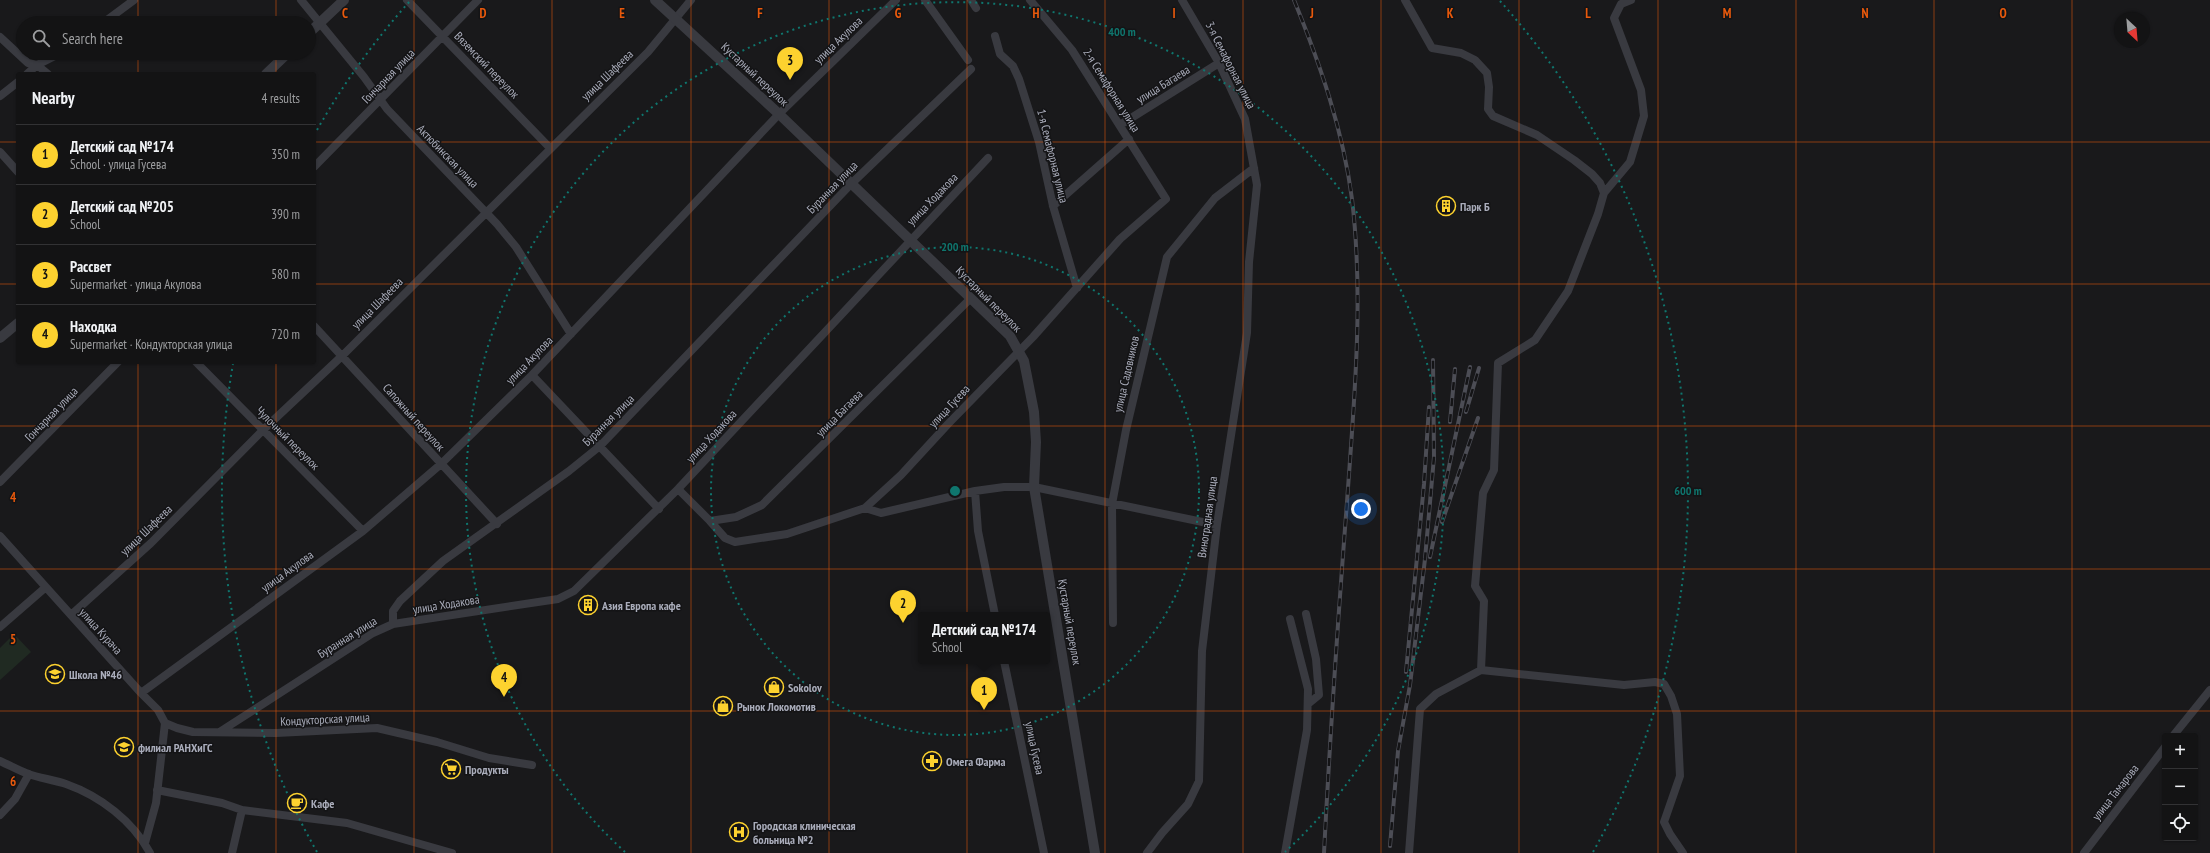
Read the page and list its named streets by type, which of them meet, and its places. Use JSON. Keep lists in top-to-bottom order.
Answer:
{
  "streets": {
    "street": [
      "улица Акулова",
      "Вяземский переулок",
      "3-я Семафорная улица",
      "Кустарный переулок",
      "улица Шафеева",
      "Гончарная улица",
      "улица Багаева",
      "2-я Семафорная улица",
      "Актюбинская улица",
      "1-я Семафорная улица",
      "Буранная улица",
      "улица Ходакова",
      "улица Садовников",
      "улица Гусева",
      "Сапожный переулок",
      "Чулочный переулок",
      "Виноградная улица",
      "улица Курача",
      "Кондукторская улица",
      "улица Тамарова"
    ]
  },
  "crossings": [
    ["улица Акулова", "Кустарный переулок"],
    ["улица Акулова", "Актюбинская улица"],
    ["улица Акулова", "Сапожный переулок"],
    ["улица Акулова", "Чулочный переулок"],
    ["улица Акулова", "улица Курача"],
    ["Вяземский переулок", "улица Шафеева"],
    ["Вяземский переулок", "Гончарная улица"],
    ["3-я Семафорная улица", "улица Багаева"],
    ["3-я Семафорная улица", "улица Садовников"],
    ["3-я Семафорная улица", "Виноградная улица"],
    ["Кустарный переулок", "улица Шафеева"],
    ["Кустарный переулок", "улица Багаева"],
    ["Кустарный переулок", "Буранная улица"],
    ["Кустарный переулок", "улица Ходакова"],
    ["Кустарный переулок", "улица Гусева"],
    ["улица Шафеева", "Актюбинская улица"],
    ["улица Шафеева", "Сапожный переулок"],
    ["улица Шафеева", "Чулочный переулок"],
    ["улица Шафеева", "улица Курача"],
    ["Гончарная улица", "Актюбинская улица"],
    ["улица Багаева", "2-я Семафорная улица"],
    ["улица Багаева", "улица Гусева"],
    ["2-я Семафорная улица", "улица Гусева"],
    ["1-я Семафорная улица", "улица Гусева"],
    ["Буранная улица", "улица Ходакова"],
    ["Буранная улица", "Сапожный переулок"],
    ["Буранная улица", "Кондукторская улица"],
    ["улица Садовников", "Виноградная улица"],
    ["улица Курача", "Кондукторская улица"]
  ],
  "places": {
    "building": ["Парк Б", "Азия Европа кафе"],
    "school or university": ["Школа №46", "филиал РАНХиГС"],
    "shop": ["Sokolov", "Рынок Локомотив"],
    "pharmacy": ["Омега Фарма"],
    "supermarket": ["Продукты"],
    "cafe": ["Кафе"],
    "hospital": ["Городская клиническая больница №2"]
  },
  "north": "bottom right",
  "page": {
    "search": "Search here",
    "pins": [
      "3",
      "2",
      "4",
      "1"
    ],
    "heading": ["Nearby", "4 results"],
    "list": [
      {
        "mark": "1",
        "name": "Детский сад №174",
        "note": "School · улица Гусева",
        "value": "350 m"
      },
      {
        "mark": "2",
        "name": "Детский сад №205",
        "note": "School",
        "value": "390 m"
      },
      {
        "mark": "3",
        "name": "Рассвет",
        "note": "Supermarket · улица Акулова",
        "value": "580 m"
      },
      {
        "mark": "4",
        "name": "Находка",
        "note": "Supermarket · Кондукторская улица",
        "value": "720 m"
      }
    ],
    "popup": ["Детский сад №174", "School"],
    "map_buttons": ["+", "−"]
  },
  "grid": {
    "columns": [
      "C",
      "D",
      "E",
      "F",
      "G",
      "H",
      "I",
      "J",
      "K",
      "L",
      "M",
      "N",
      "O"
    ],
    "rows": ["4", "5", "6"]
  },
  "rings": ["400 m", "200 m", "600 m"]
}
